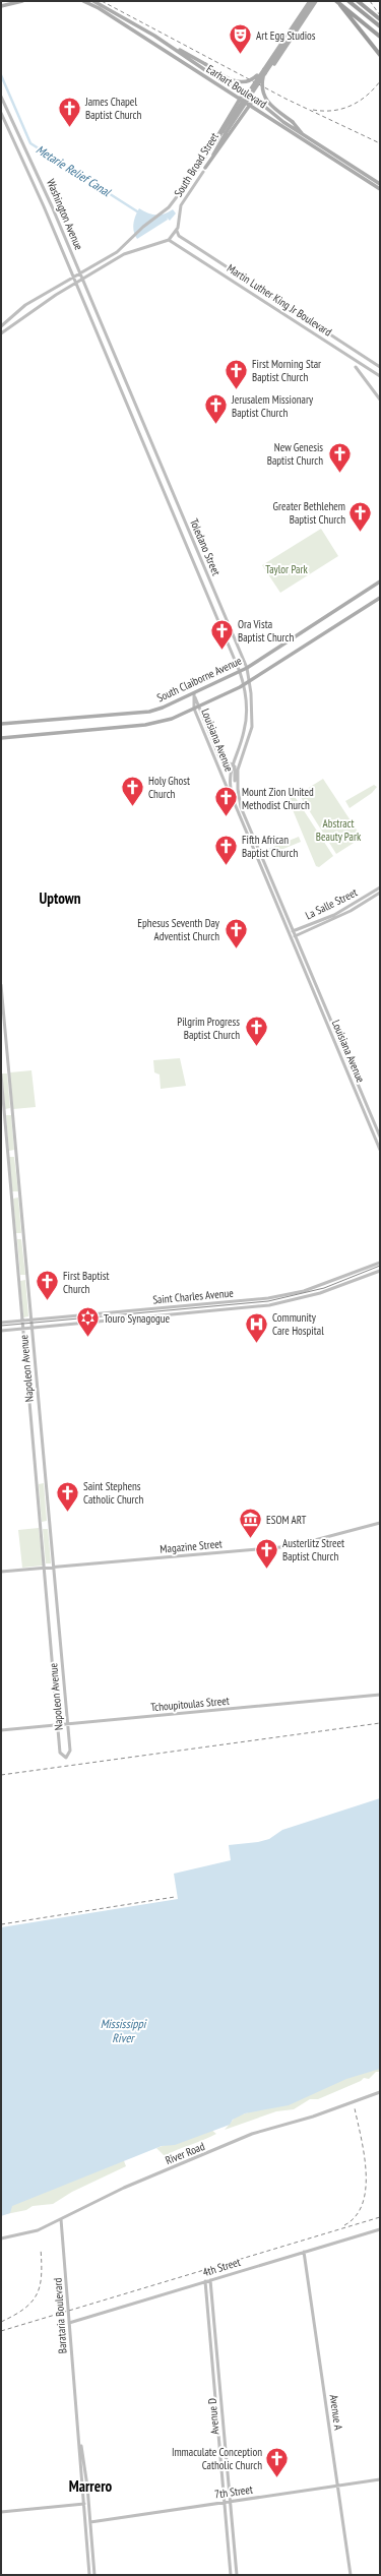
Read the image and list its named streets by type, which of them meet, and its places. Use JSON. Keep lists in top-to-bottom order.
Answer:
{
  "streets": {
    "main road": ["Earhart Boulevard", "South Broad Street", "South Claiborne Avenue"],
    "street": [
      "Washington Avenue",
      "Martin Luther King Jr Boulevard",
      "Toledano Street",
      "Louisiana Avenue",
      "La Salle Street",
      "Saint Charles Avenue",
      "Napoleon Avenue",
      "Magazine Street",
      "Tchoupitoulas Street",
      "River Road",
      "4th Street",
      "Barataria Boulevard",
      "Avenue A",
      "Avenue D",
      "7th Street"
    ]
  },
  "crossings": [
    ["South Broad Street", "Washington Avenue"],
    ["South Broad Street", "Martin Luther King Jr Boulevard"],
    ["Washington Avenue", "Toledano Street"],
    ["Toledano Street", "South Claiborne Avenue"],
    ["Toledano Street", "Louisiana Avenue"],
    ["South Claiborne Avenue", "Louisiana Avenue"],
    ["Louisiana Avenue", "La Salle Street"],
    ["Saint Charles Avenue", "Napoleon Avenue"],
    ["Napoleon Avenue", "Magazine Street"],
    ["Napoleon Avenue", "Tchoupitoulas Street"],
    ["River Road", "Barataria Boulevard"],
    ["4th Street", "Barataria Boulevard"],
    ["4th Street", "Avenue A"],
    ["4th Street", "Avenue D"],
    ["Barataria Boulevard", "7th Street"],
    ["Avenue A", "7th Street"],
    ["Avenue D", "7th Street"]
  ],
  "districts": ["Uptown", "Marrero"],
  "water": ["Metarie Relief Canal", "Mississippi River"],
  "parks": ["Taylor Park", "Abstract Beauty Park"],
  "places": {
    "theatre": ["Art Egg Studios"],
    "church": [
      "James Chapel Baptist Church",
      "First Morning Star Baptist Church",
      "Jerusalem Missionary Baptist Church",
      "New Genesis Baptist Church",
      "Greater Bethlehem Baptist Church",
      "Ora Vista Baptist Church",
      "Holy Ghost Church",
      "Mount Zion United Methodist Church",
      "Fifth African Baptist Church",
      "Ephesus Seventh Day Adventist Church",
      "Pilgrim Progress Baptist Church",
      "First Baptist Church",
      "Saint Stephens Catholic Church",
      "Austerlitz Street Baptist Church",
      "Immaculate Conception Catholic Church"
    ],
    "synagogue": ["Touro Synagogue"],
    "hospital": ["Community Care Hospital"],
    "museum": ["ESOM ART"]
  }
}
